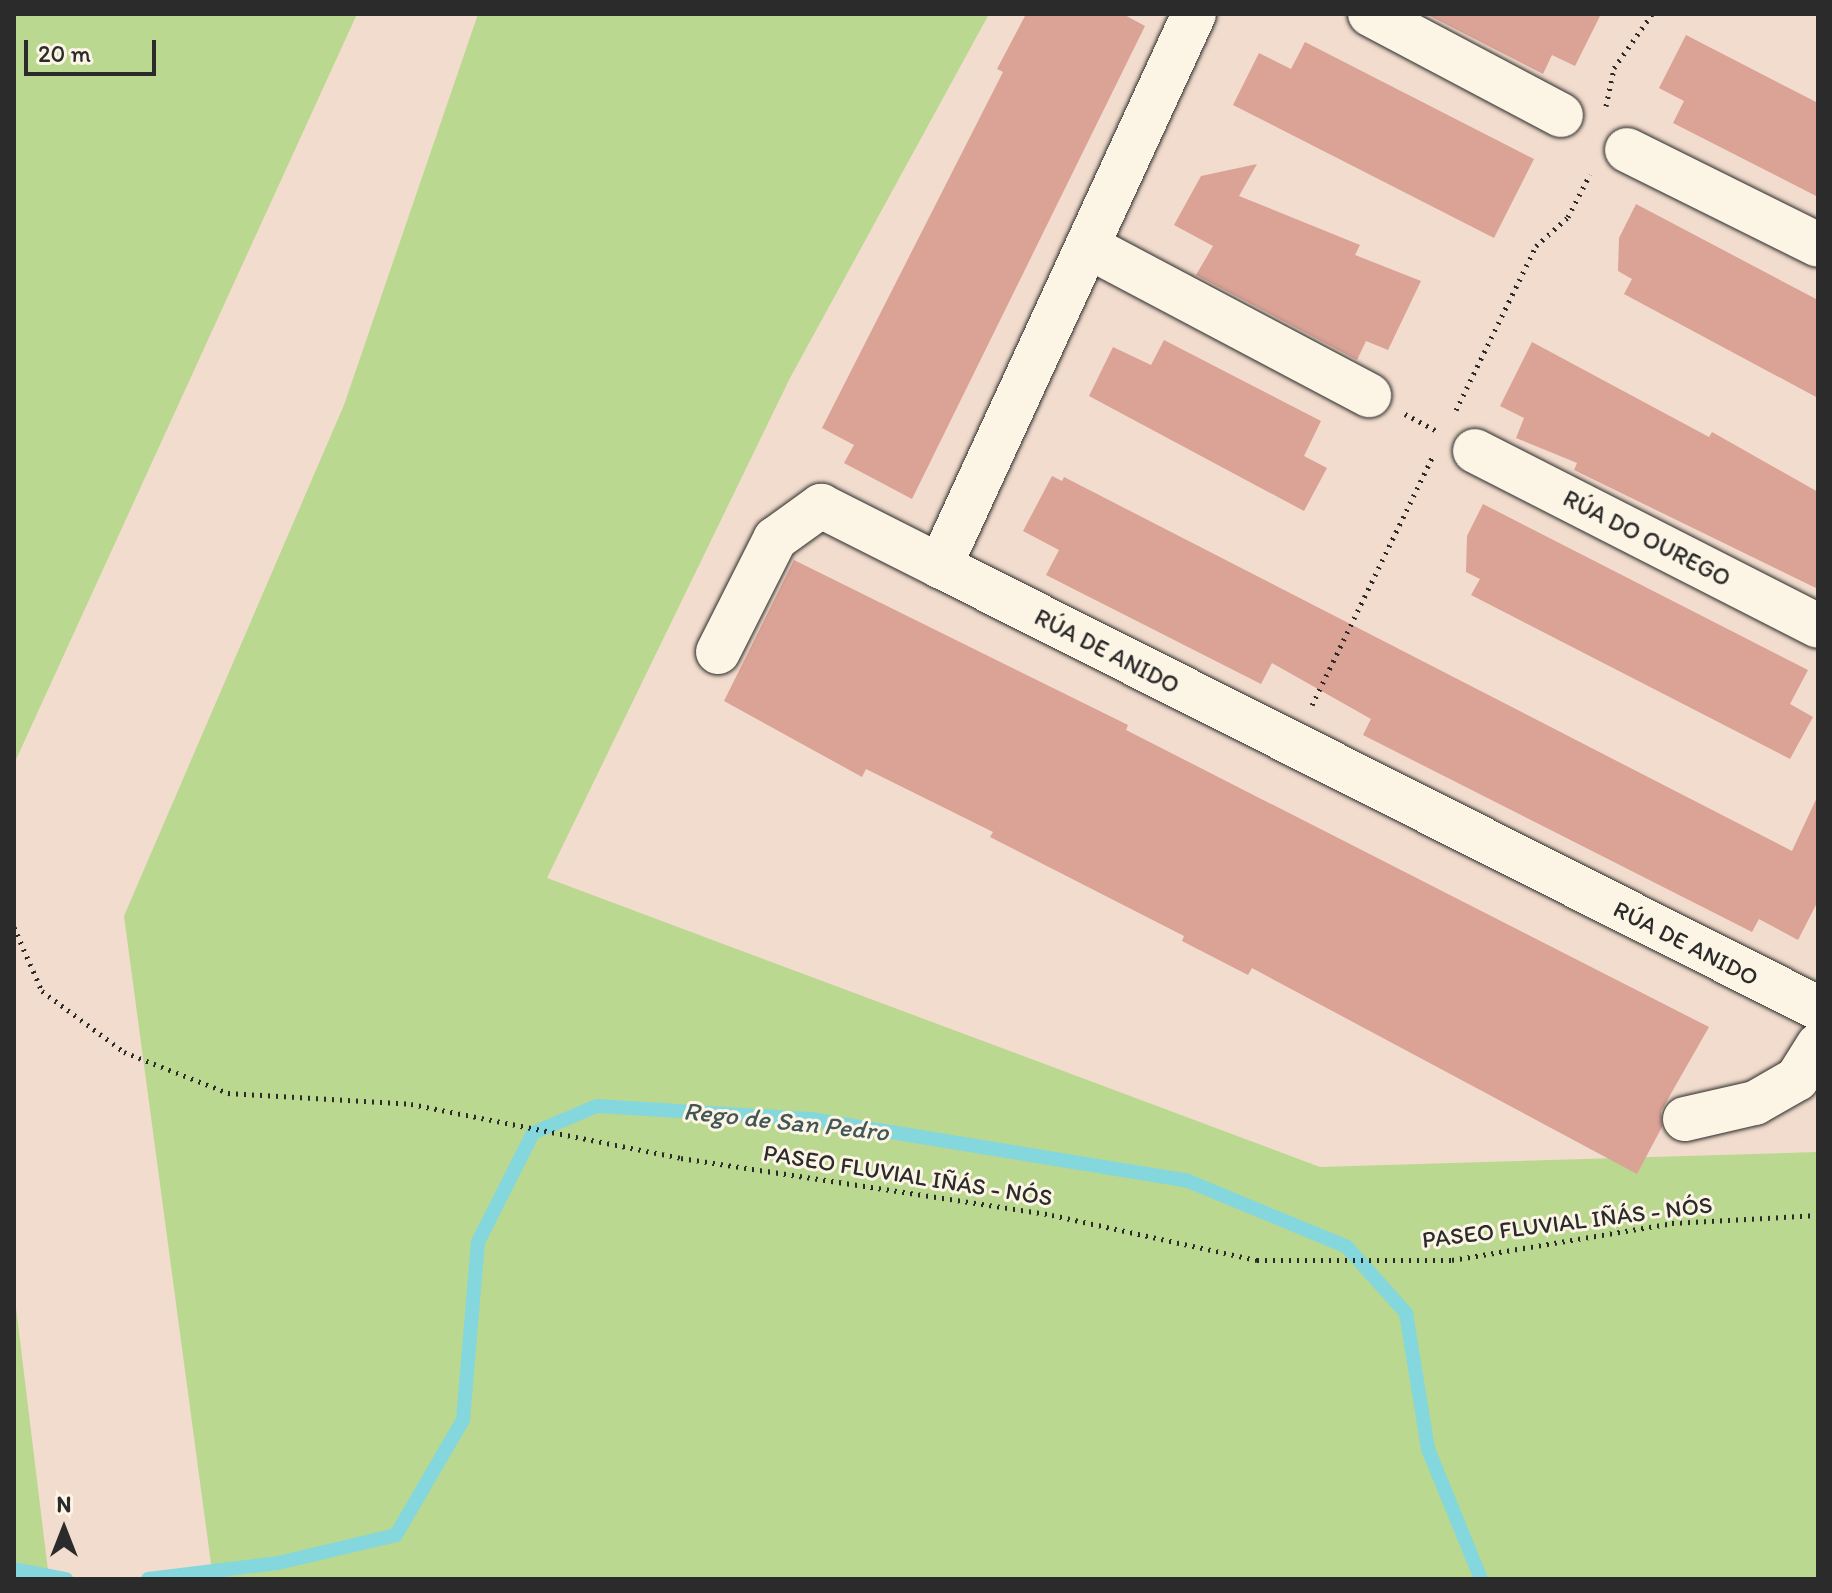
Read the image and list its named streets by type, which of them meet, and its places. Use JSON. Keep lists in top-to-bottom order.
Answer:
{
  "streets": {
    "street": ["RÚA DO OUREGO", "RÚA DE ANIDO"],
    "path": ["PASEO FLUVIAL IÑÁS - NÓS"]
  },
  "water": ["Rego de San Pedro"],
  "scale_bar": "20 m",
  "north": "top"
}
